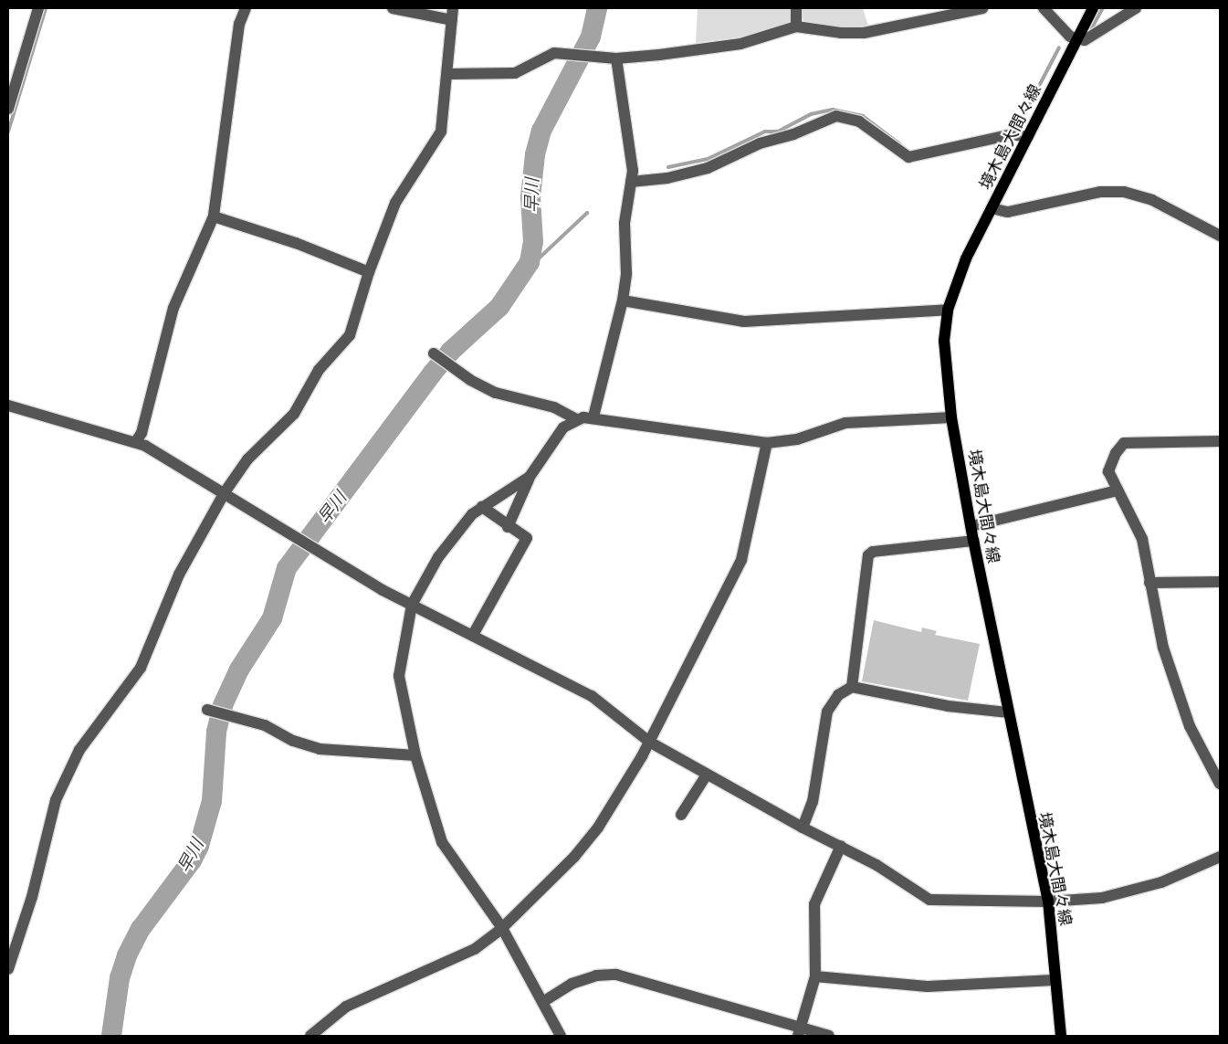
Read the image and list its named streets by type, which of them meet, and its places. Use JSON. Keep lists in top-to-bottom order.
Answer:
{
  "streets": {
    "main road": ["境木島大間々線"]
  },
  "water": ["早川"]
}
